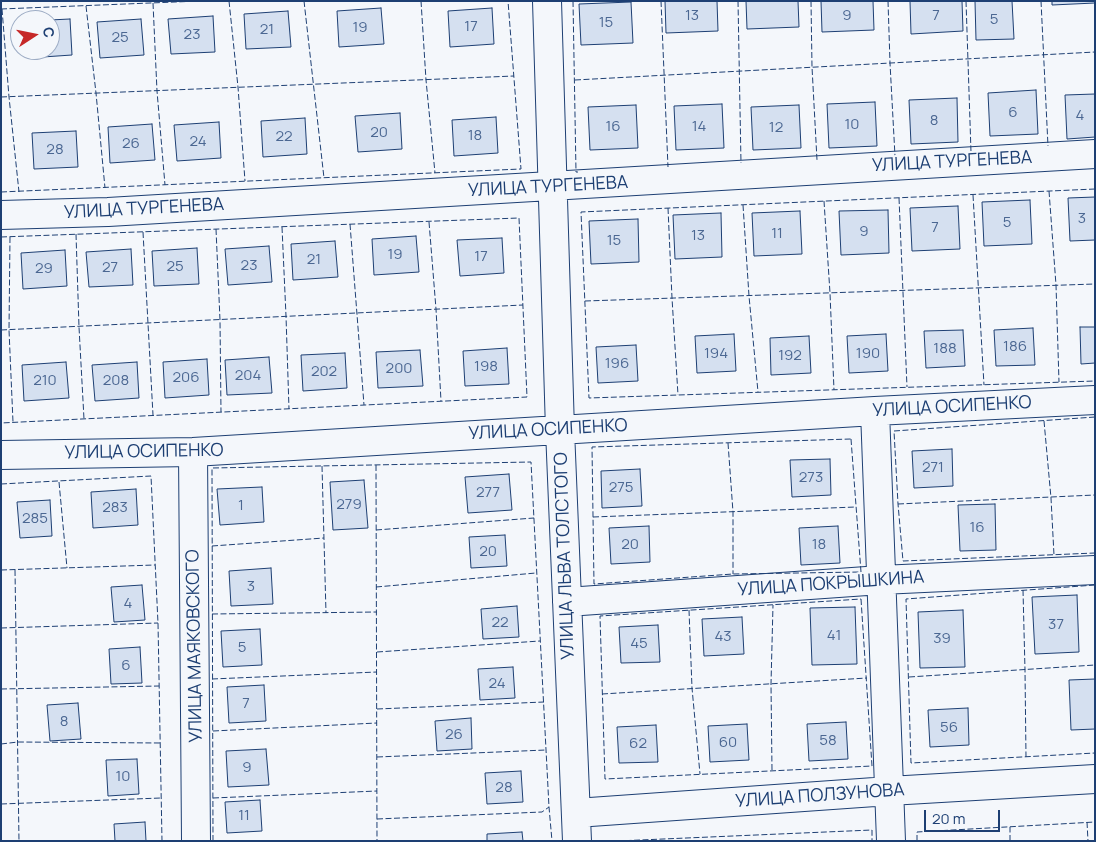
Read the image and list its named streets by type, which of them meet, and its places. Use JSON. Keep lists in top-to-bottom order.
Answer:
{
  "streets": {
    "street": [
      "УЛИЦА ТУРГЕНЕВА",
      "УЛИЦА ОСИПЕНКО",
      "УЛИЦА ЛЬВА ТОЛСТОГО",
      "УЛИЦА ПОКРЫШКИНА",
      "УЛИЦА МАЯКОВСКОГО",
      "УЛИЦА ПОЛЗУНОВА"
    ]
  },
  "crossings": [
    ["УЛИЦА ТУРГЕНЕВА", "УЛИЦА ЛЬВА ТОЛСТОГО"],
    ["УЛИЦА ОСИПЕНКО", "УЛИЦА ЛЬВА ТОЛСТОГО"],
    ["УЛИЦА ОСИПЕНКО", "УЛИЦА МАЯКОВСКОГО"],
    ["УЛИЦА ЛЬВА ТОЛСТОГО", "УЛИЦА ПОКРЫШКИНА"],
    ["УЛИЦА ЛЬВА ТОЛСТОГО", "УЛИЦА ПОЛЗУНОВА"]
  ],
  "house_numbers": [
    "13",
    "9",
    "7",
    "5",
    "15",
    "17",
    "19",
    "21",
    "23",
    "25",
    "6",
    "4",
    "8",
    "10",
    "16",
    "14",
    "12",
    "20",
    "18",
    "22",
    "24",
    "26",
    "28",
    "3",
    "5",
    "7",
    "9",
    "11",
    "13",
    "15",
    "19",
    "17",
    "21",
    "23",
    "25",
    "27",
    "29",
    "186",
    "188",
    "194",
    "190",
    "192",
    "196",
    "198",
    "200",
    "202",
    "204",
    "206",
    "210",
    "208",
    "271",
    "273",
    "275",
    "277",
    "279",
    "1",
    "283",
    "285",
    "16",
    "20",
    "18",
    "20",
    "3",
    "4",
    "22",
    "37",
    "41",
    "43",
    "39",
    "45",
    "5",
    "6",
    "24",
    "7",
    "8",
    "56",
    "26",
    "58",
    "60",
    "62",
    "9",
    "10",
    "28",
    "11"
  ],
  "scale_bar": "20 m",
  "north": "right"
}
